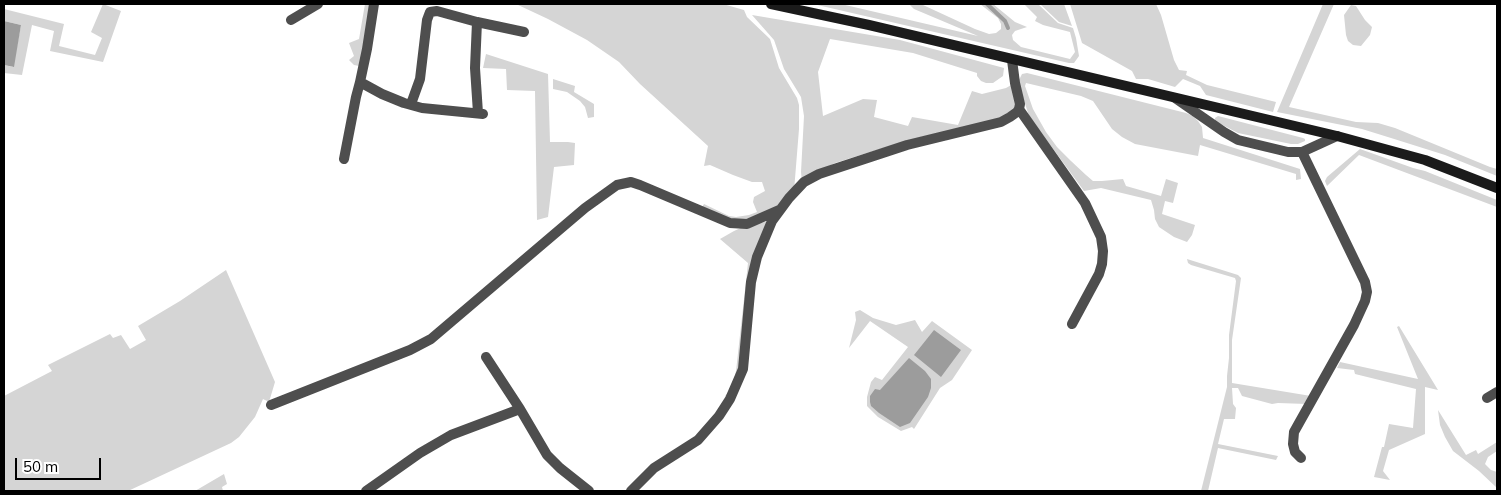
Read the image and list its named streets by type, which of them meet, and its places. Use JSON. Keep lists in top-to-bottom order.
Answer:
{
  "scale_bar": "50 m"
}
